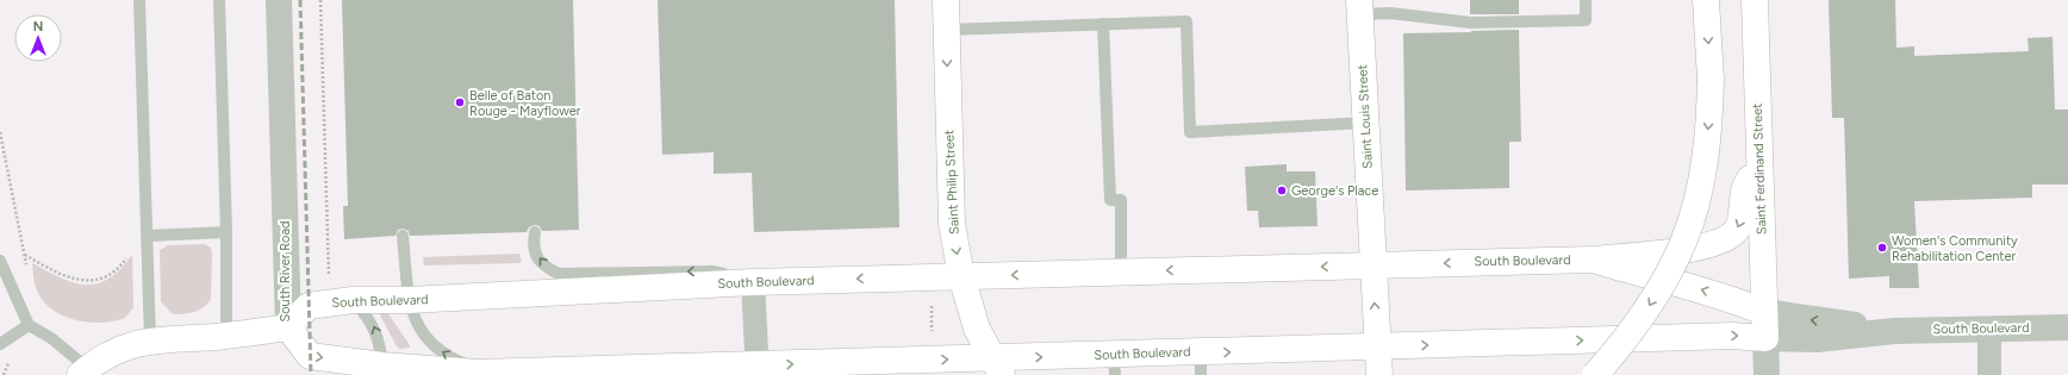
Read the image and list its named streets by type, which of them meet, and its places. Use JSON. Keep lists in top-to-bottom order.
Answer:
{
  "streets": {
    "main road": [
      "Saint Louis Street",
      "Saint Ferdinand Street",
      "Saint Philip Street",
      "South Boulevard",
      "South River Road"
    ]
  },
  "crossings": [
    ["Saint Louis Street", "South Boulevard"],
    ["Saint Ferdinand Street", "South Boulevard"],
    ["Saint Philip Street", "South Boulevard"],
    ["South Boulevard", "South River Road"]
  ],
  "one_way": ["Saint Philip Street"],
  "places": ["Belle of Baton Rouge - Mayflower", "George's Place", "Women's Community Rehabilitation Center"],
  "north": "top"
}
